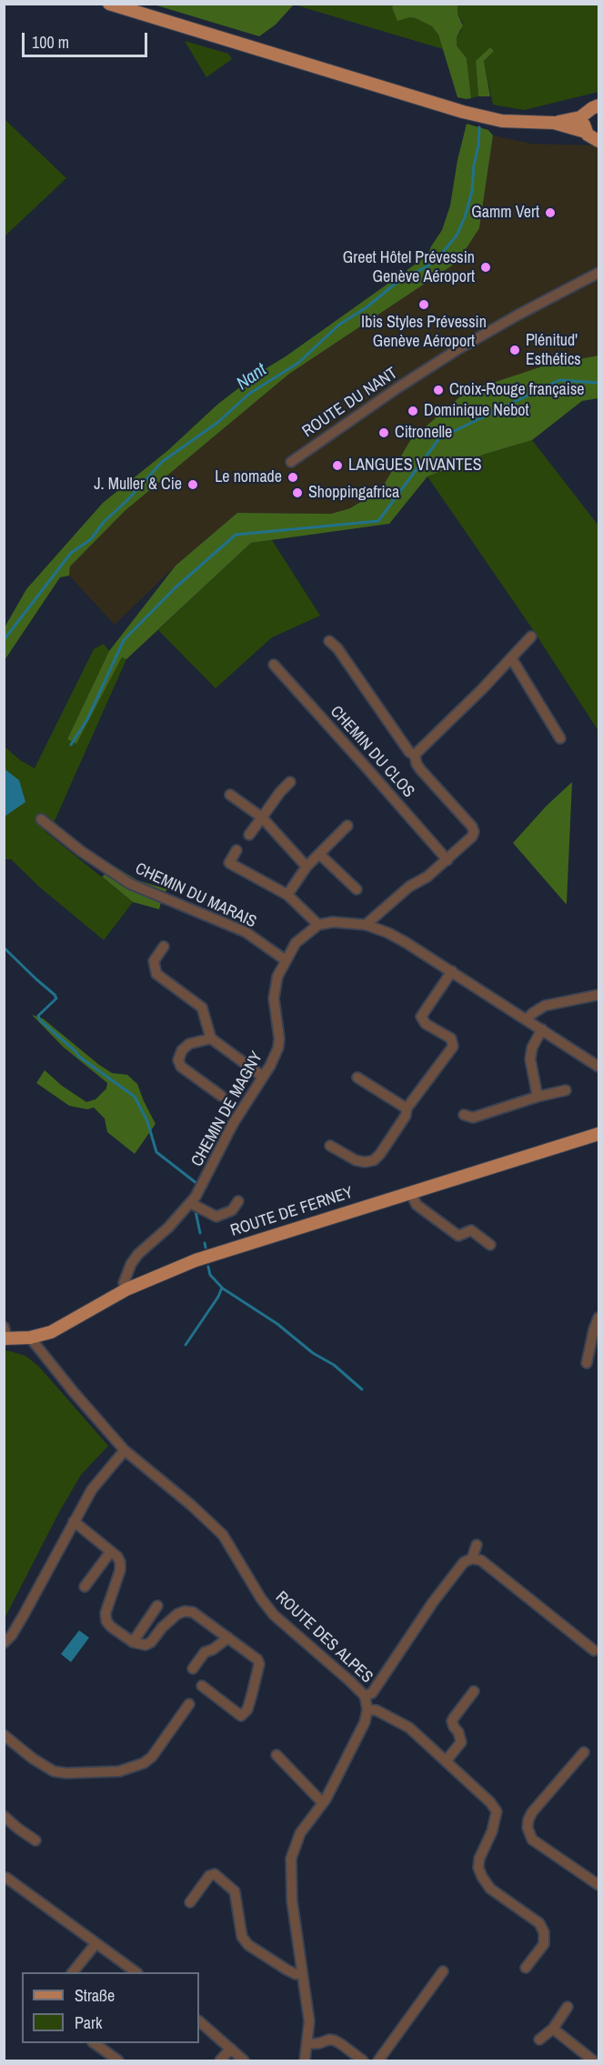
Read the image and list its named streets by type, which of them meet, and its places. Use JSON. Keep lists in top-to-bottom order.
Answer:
{
  "streets": {
    "main road": ["ROUTE DE FERNEY"],
    "street": [
      "ROUTE DU NANT",
      "CHEMIN DU CLOS",
      "CHEMIN DU MARAIS",
      "CHEMIN DE MAGNY",
      "ROUTE DES ALPES"
    ]
  },
  "crossings": [
    ["CHEMIN DU MARAIS", "CHEMIN DE MAGNY"],
    ["CHEMIN DE MAGNY", "ROUTE DE FERNEY"],
    ["ROUTE DE FERNEY", "ROUTE DES ALPES"]
  ],
  "water": ["Nant"],
  "places": [
    "Gamm Vert",
    "Greet Hôtel Prévessin Genève Aéroport",
    "Ibis Styles Prévessin Genève Aéroport",
    "Plénitud' Esthétics",
    "Croix-Rouge française",
    "Dominique Nebot",
    "Citronelle",
    "LANGUES VIVANTES",
    "Le nomade",
    "J. Muller & Cie",
    "Shoppingafrica"
  ],
  "legend": ["Straße", "Park"],
  "scale_bar": "100 m"
}
